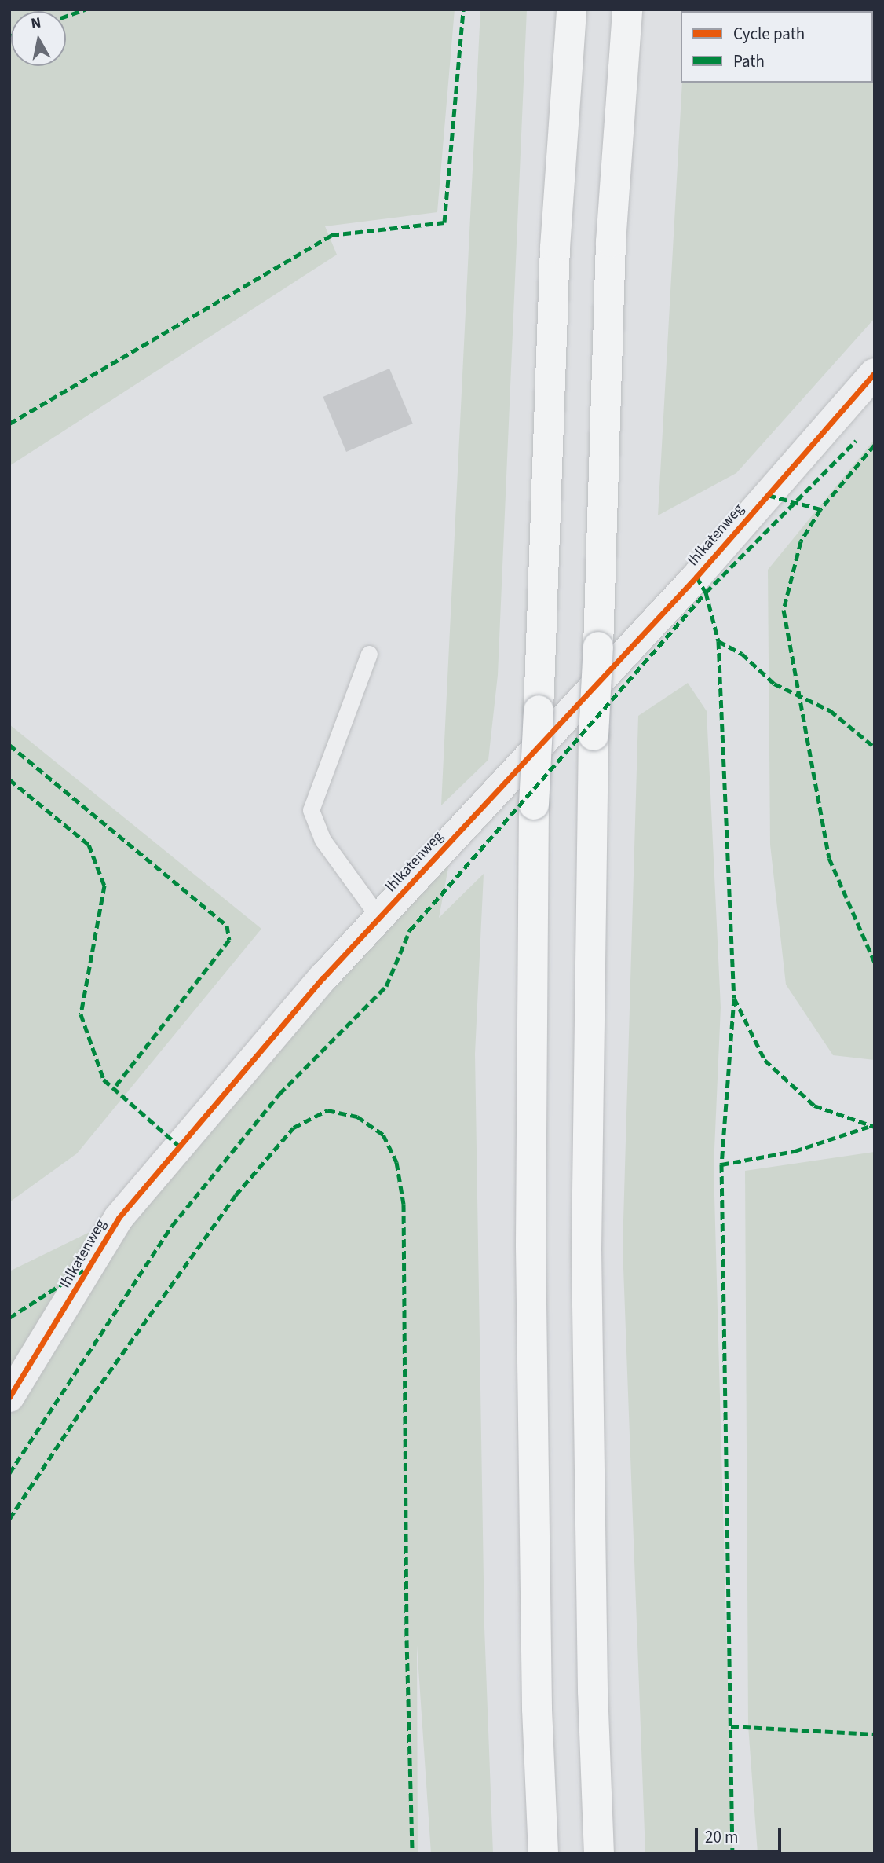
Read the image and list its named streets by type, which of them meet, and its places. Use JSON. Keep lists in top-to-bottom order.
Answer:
{
  "streets": {
    "street": ["Ihlkatenweg"]
  },
  "legend": ["Cycle path", "Path"],
  "scale_bar": "20 m",
  "north": "top"
}
